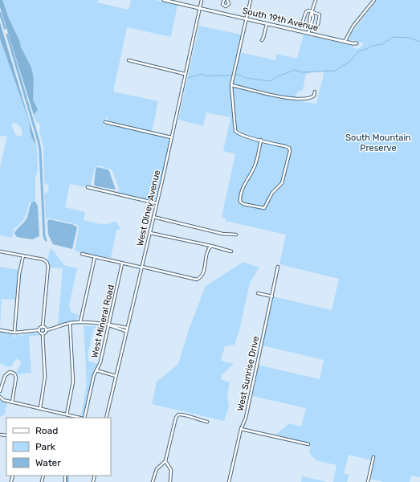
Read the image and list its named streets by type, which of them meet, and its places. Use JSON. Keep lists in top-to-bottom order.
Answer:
{
  "streets": {
    "street": [
      "South 19th Avenue",
      "West Olney Avenue",
      "West Mineral Road",
      "West Sunrise Drive"
    ]
  },
  "crossings": [
    ["South 19th Avenue", "West Olney Avenue"]
  ],
  "parks": ["South Mountain Preserve"],
  "legend": ["Road", "Park", "Water"]
}
